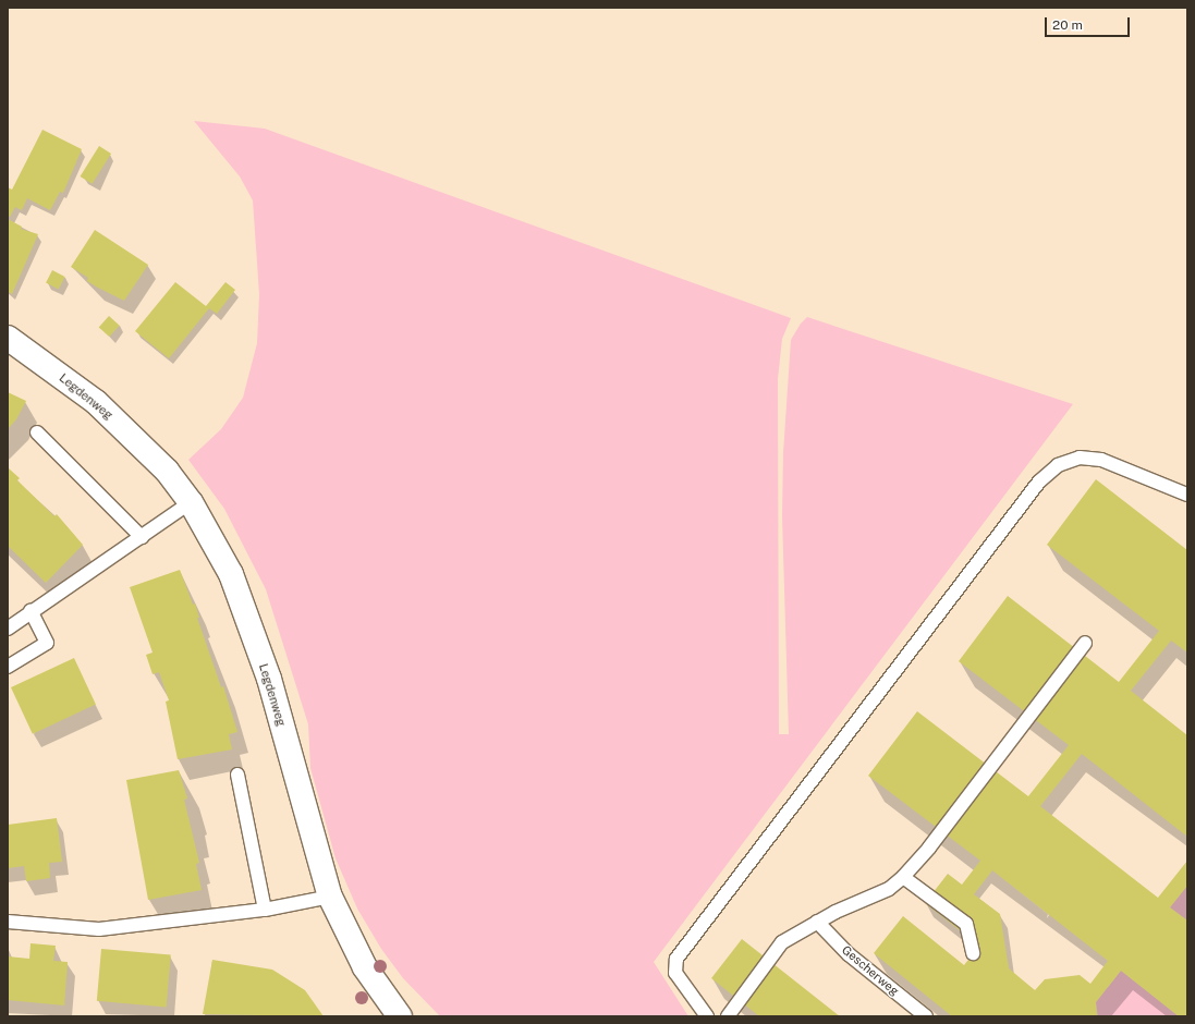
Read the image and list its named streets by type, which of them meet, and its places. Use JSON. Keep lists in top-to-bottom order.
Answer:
{
  "streets": {
    "street": ["Legdenweg"],
    "lane": ["Gescherweg"]
  },
  "scale_bar": "20 m"
}
